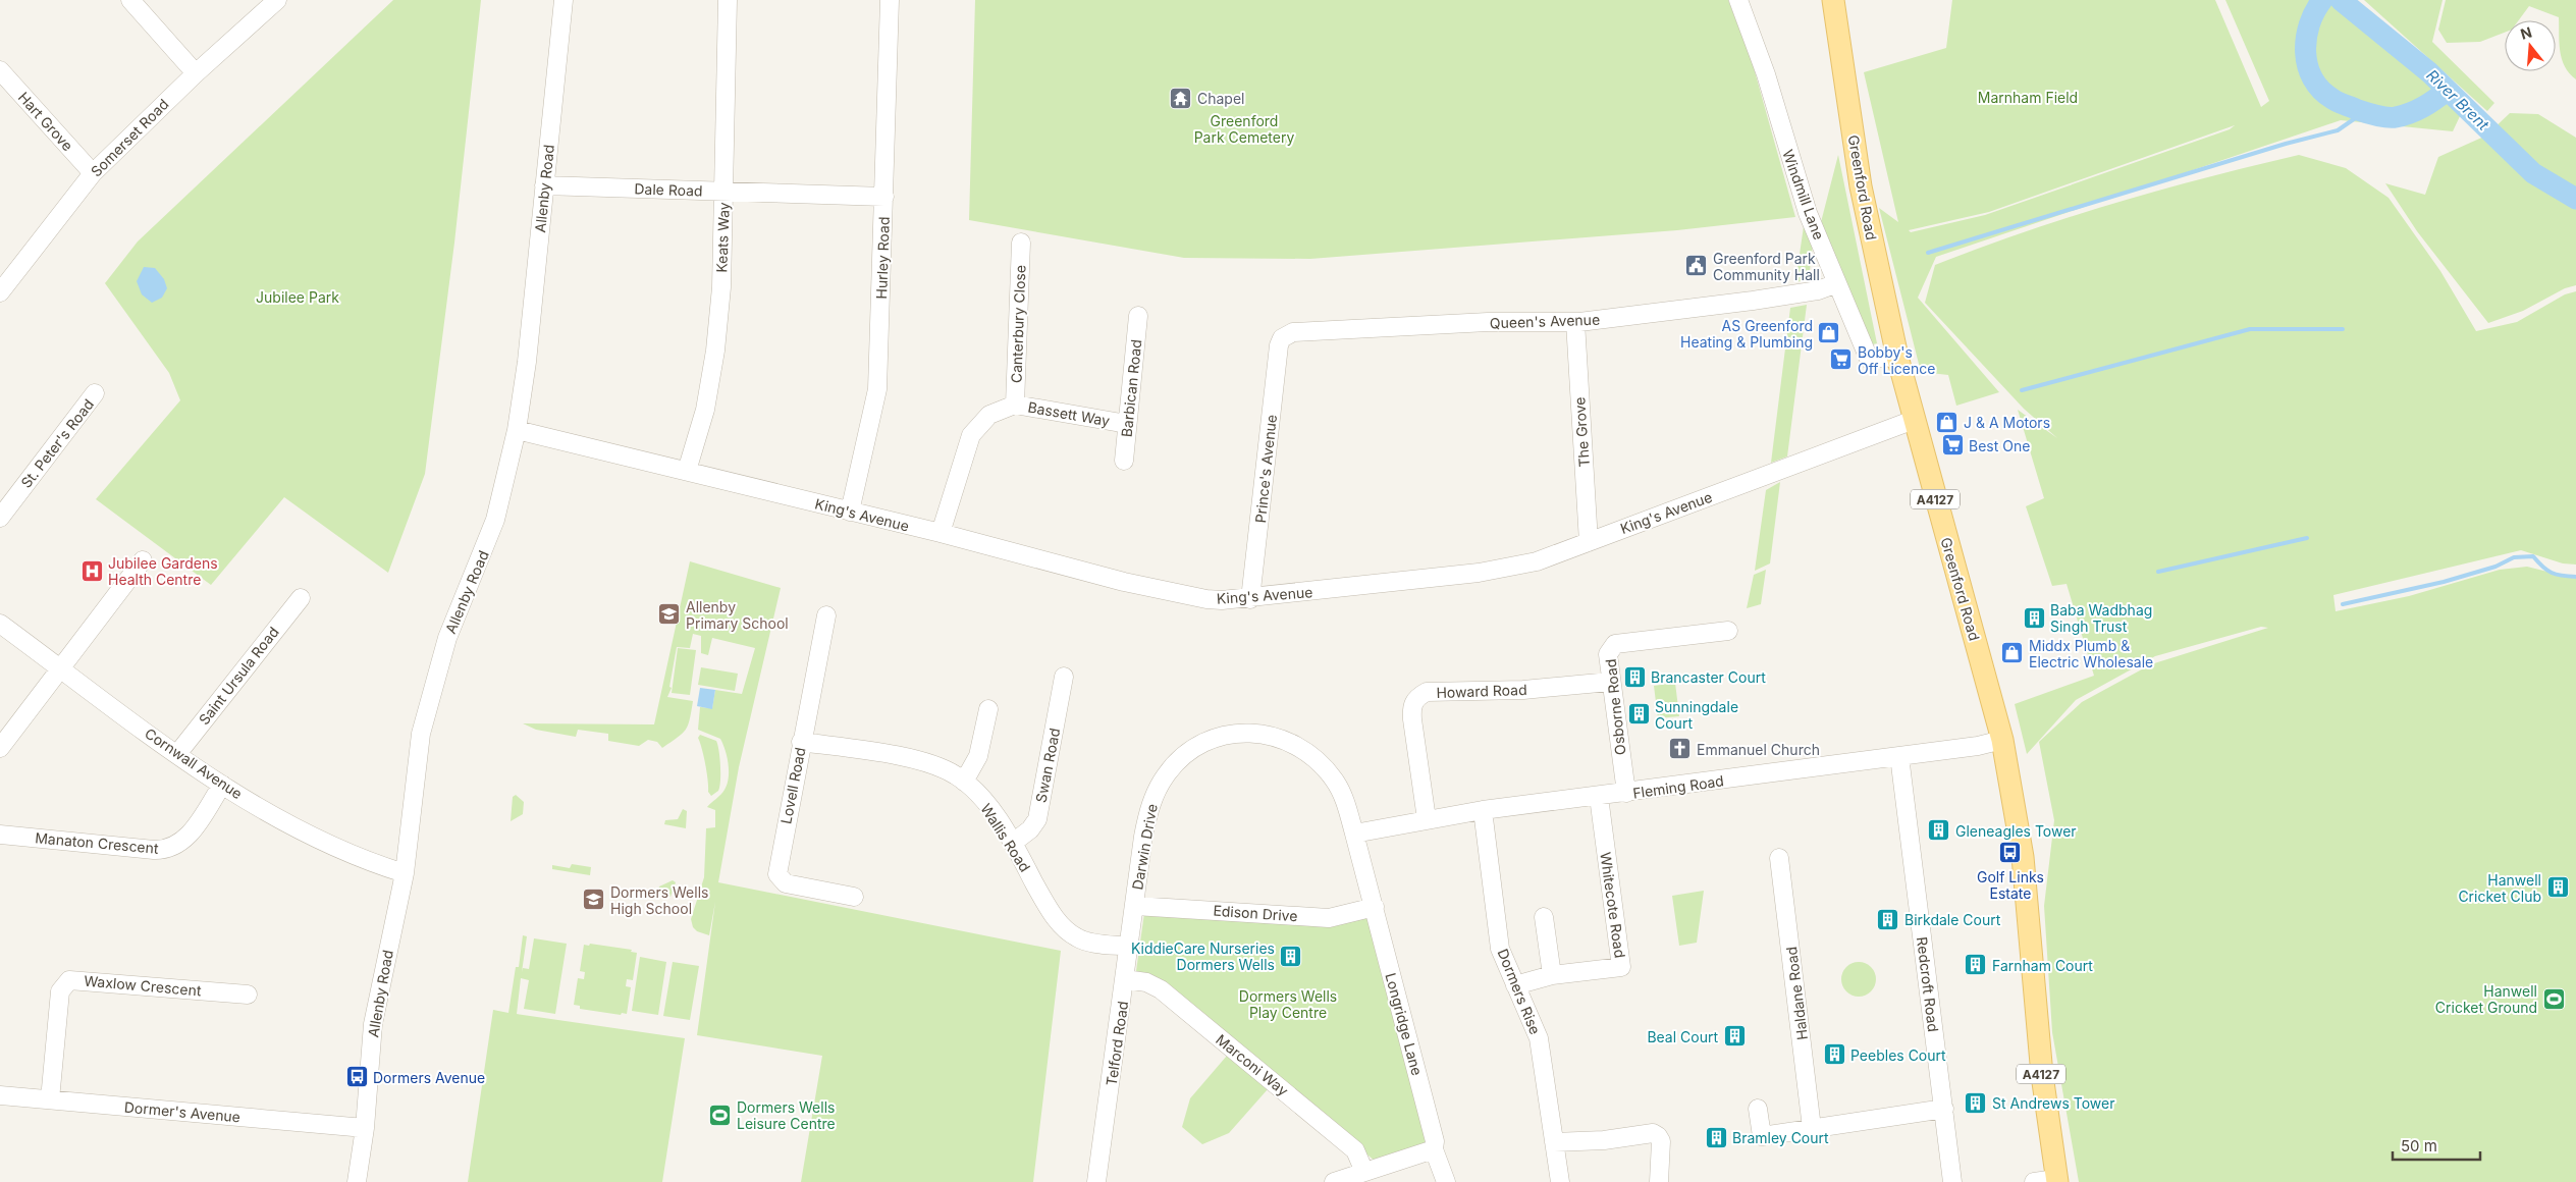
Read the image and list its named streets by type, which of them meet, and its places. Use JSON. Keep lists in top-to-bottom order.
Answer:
{
  "streets": {
    "main road": ["Greenford Road", "A4127"],
    "street": [
      "Hart Grove",
      "Somerset Road",
      "Allenby Road",
      "Dale Road",
      "Windmill Lane",
      "Keats Way",
      "Hurley Road",
      "Queen's Avenue",
      "Canterbury Close",
      "Barbican Road",
      "Bassett Way",
      "The Grove",
      "St. Peter's Road",
      "Prince's Avenue",
      "King's Avenue",
      "Saint Ursula Road",
      "Howard Road",
      "Osborne Road",
      "Cornwall Avenue",
      "Swan Road",
      "Lovell Road",
      "Fleming Road",
      "Wallis Road",
      "Manaton Crescent",
      "Darwin Drive",
      "Whitecote Road",
      "Edison Drive",
      "Redcroft Road",
      "Waxlow Crescent",
      "Dormers Rise",
      "Haldane Road",
      "Longridge Lane",
      "Telford Road",
      "Marconi Way",
      "Dormer's Avenue"
    ]
  },
  "crossings": [
    ["Hart Grove", "Somerset Road"],
    ["Greenford Road", "Windmill Lane"],
    ["Greenford Road", "King's Avenue"],
    ["Greenford Road", "Fleming Road"],
    ["Allenby Road", "Dale Road"],
    ["Allenby Road", "King's Avenue"],
    ["Allenby Road", "Cornwall Avenue"],
    ["Allenby Road", "Dormer's Avenue"],
    ["Dale Road", "Keats Way"],
    ["Dale Road", "Hurley Road"],
    ["Windmill Lane", "Queen's Avenue"],
    ["Keats Way", "King's Avenue"],
    ["Hurley Road", "King's Avenue"],
    ["Queen's Avenue", "The Grove"],
    ["Queen's Avenue", "Prince's Avenue"],
    ["Canterbury Close", "Bassett Way"],
    ["Barbican Road", "Bassett Way"],
    ["Bassett Way", "King's Avenue"],
    ["The Grove", "King's Avenue"],
    ["Prince's Avenue", "King's Avenue"],
    ["Saint Ursula Road", "Cornwall Avenue"],
    ["Howard Road", "Osborne Road"],
    ["Howard Road", "Fleming Road"],
    ["Osborne Road", "Fleming Road"],
    ["Cornwall Avenue", "Manaton Crescent"],
    ["Swan Road", "Wallis Road"],
    ["Lovell Road", "Wallis Road"],
    ["Fleming Road", "Darwin Drive"],
    ["Fleming Road", "Whitecote Road"],
    ["Fleming Road", "Redcroft Road"],
    ["Fleming Road", "Dormers Rise"],
    ["Wallis Road", "Telford Road"],
    ["Darwin Drive", "Edison Drive"],
    ["Darwin Drive", "Longridge Lane"],
    ["Darwin Drive", "Telford Road"],
    ["Whitecote Road", "Dormers Rise"],
    ["Edison Drive", "Longridge Lane"],
    ["Edison Drive", "Telford Road"],
    ["Waxlow Crescent", "Dormer's Avenue"],
    ["Telford Road", "Marconi Way"]
  ],
  "water": ["River Brent"],
  "parks": [
    "Marnham Field",
    "Greenford Park Cemetery",
    "Jubilee Park",
    "Dormers Wells Play Centre"
  ],
  "places": {
    "temple": ["Chapel"],
    "public building": ["Greenford Park Community Hall"],
    "shop": ["AS Greenford Heating & Plumbing", "J & A Motors", "Middx Plumb & Electric Wholesale"],
    "supermarket": ["Bobby's Off Licence", "Best One"],
    "hospital": ["Jubilee Gardens Health Centre"],
    "school or university": ["Allenby Primary School", "Dormers Wells High School"],
    "building": [
      "Baba Wadbhag Singh Trust",
      "Brancaster Court",
      "Sunningdale Court",
      "Gleneagles Tower",
      "Hanwell Cricket Club",
      "Birkdale Court",
      "KiddieCare Nurseries Dormers Wells",
      "Farnham Court",
      "Beal Court",
      "Peebles Court",
      "St Andrews Tower",
      "Bramley Court"
    ],
    "church": ["Emmanuel Church"],
    "bus stop": ["Golf Links Estate", "Dormers Avenue"],
    "sports": ["Hanwell Cricket Ground", "Dormers Wells Leisure Centre"]
  },
  "scale_bar": "50 m",
  "north": "top"
}
